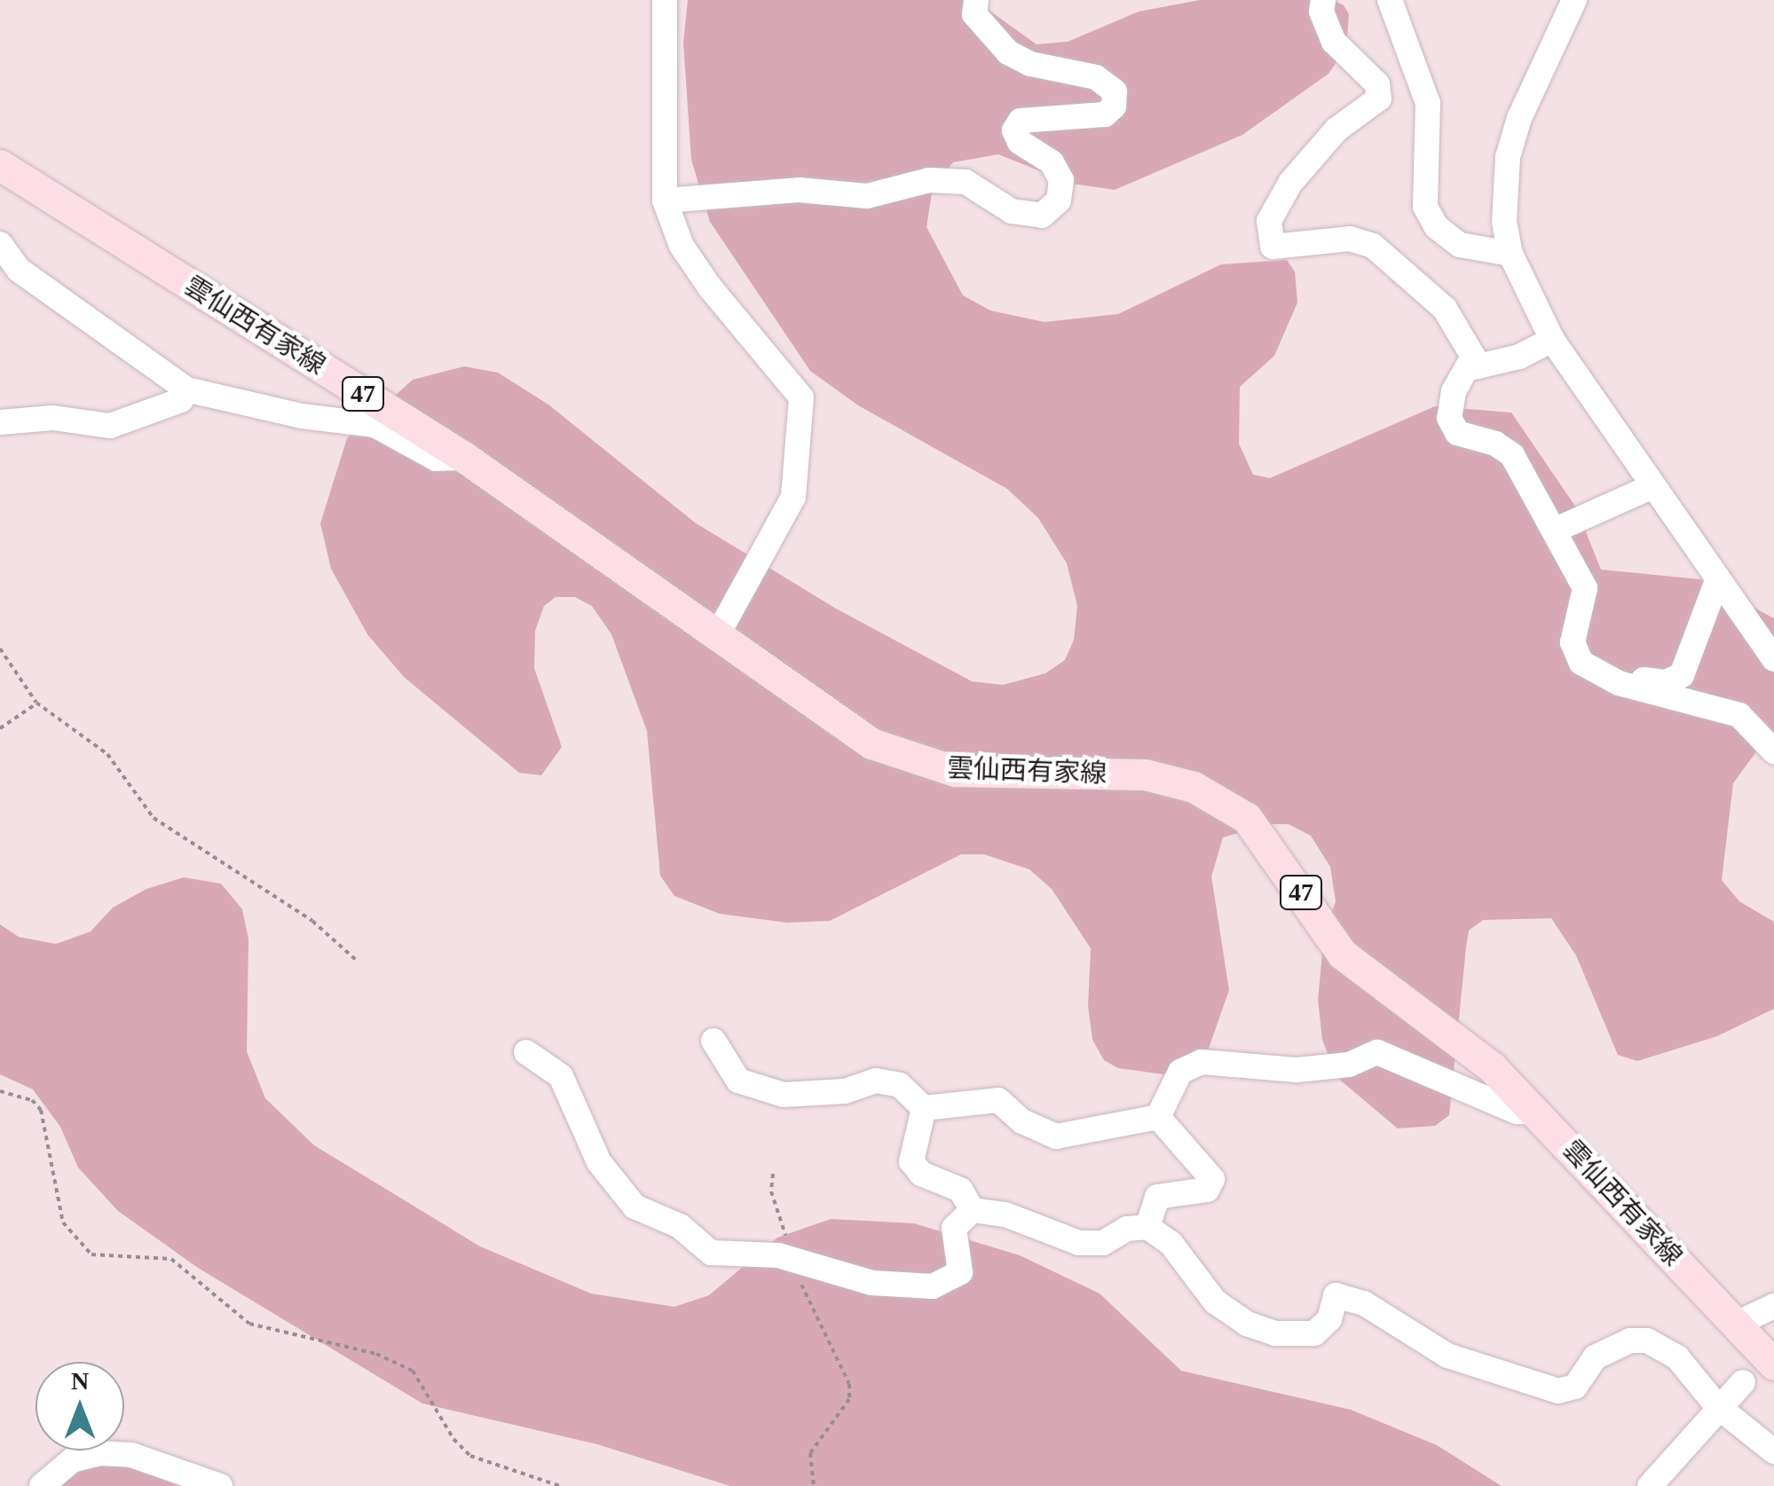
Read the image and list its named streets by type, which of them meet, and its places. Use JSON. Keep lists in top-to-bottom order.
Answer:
{
  "streets": {
    "main road": ["雲仙西有家線", "47"]
  },
  "north": "top"
}
